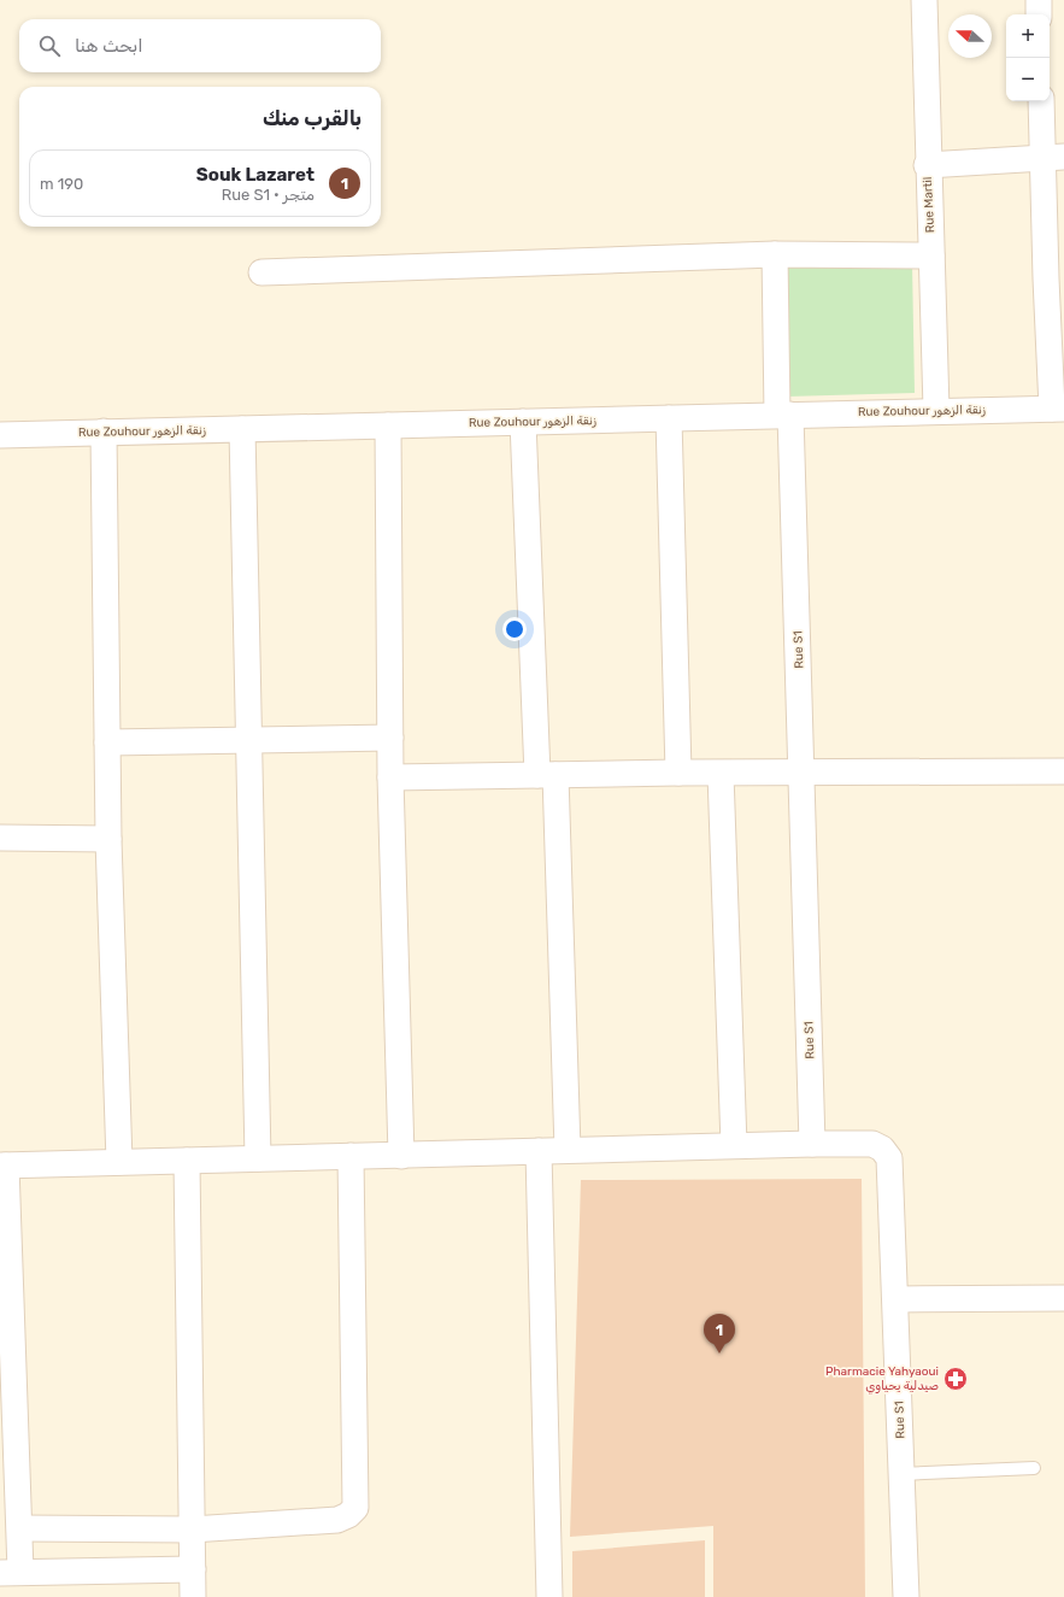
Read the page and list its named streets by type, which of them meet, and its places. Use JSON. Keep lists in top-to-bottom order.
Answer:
{
  "streets": {
    "street": ["Rue Martil", "Rue Zouhour زنقة الزهور", "Rue S1"]
  },
  "crossings": [
    ["Rue Martil", "Rue Zouhour زنقة الزهور"],
    ["Rue Zouhour زنقة الزهور", "Rue S1"]
  ],
  "places": {
    "pharmacy": ["Pharmacie Yahyaoui صيدلية يحياوي"]
  },
  "north": "left",
  "page": {
    "map_buttons": ["+", "−"],
    "search": "ابحث هنا",
    "heading": "بالقرب منك",
    "list": [
      {
        "mark": "1",
        "name": "Souk Lazaret",
        "note": "متجر · Rue S1",
        "value": "190 m"
      }
    ],
    "pins": "1"
  }
}
